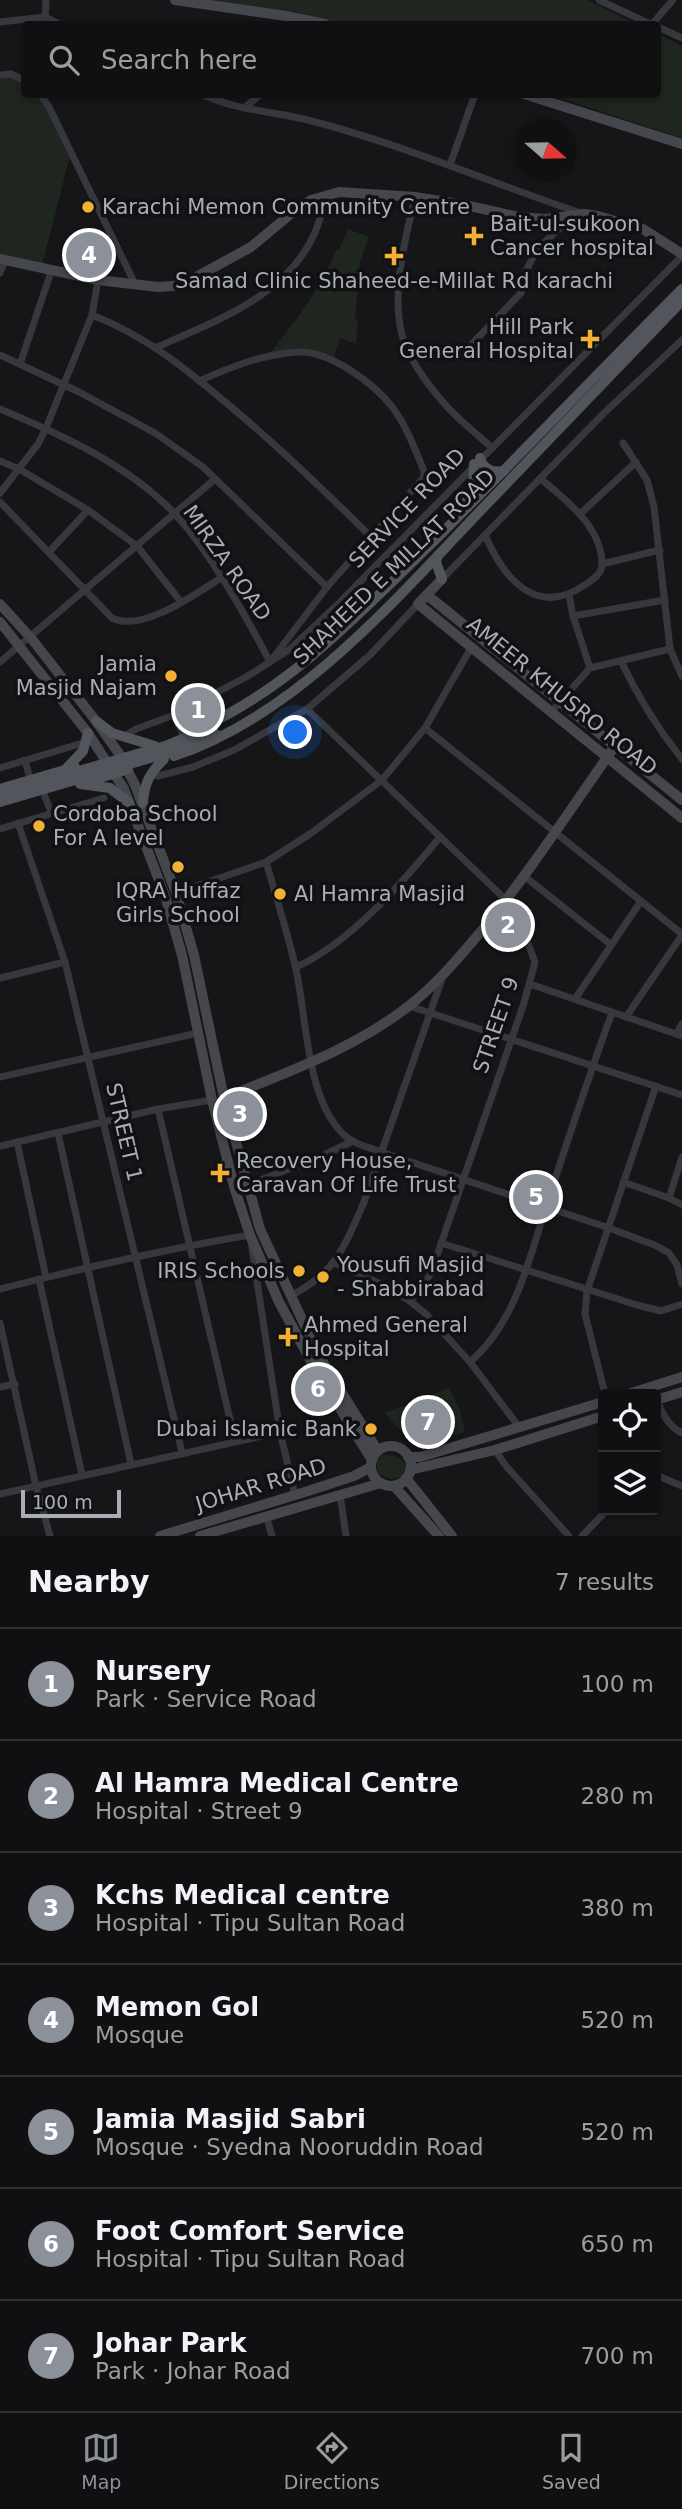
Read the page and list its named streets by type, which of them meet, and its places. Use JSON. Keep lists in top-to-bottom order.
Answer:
{
  "streets": {
    "main road": ["SHAHEED E MILLAT ROAD", "AMEER KHUSRO ROAD", "JOHAR ROAD"],
    "street": [
      "SERVICE ROAD",
      "MIRZA ROAD",
      "STREET 9",
      "STREET 1"
    ]
  },
  "crossings": [
    ["SERVICE ROAD", "MIRZA ROAD"]
  ],
  "places": {
    "other": [
      "Karachi Memon Community Centre",
      "Jamia Masjid Najam",
      "Cordoba School For A level",
      "IQRA Huffaz Girls School",
      "Al Hamra Masjid",
      "IRIS Schools",
      "Yousufi Masjid - Shabbirabad",
      "Dubai Islamic Bank"
    ],
    "health": [
      "Bait-ul-sukoon Cancer hospital",
      "Samad Clinic Shaheed-e-Millat Rd karachi",
      "Hill Park General Hospital",
      "Recovery House, Caravan Of Life Trust",
      "Ahmed General Hospital"
    ]
  },
  "scale_bar": "100 m",
  "north": "right",
  "page": {
    "search": "Search here",
    "pins": [
      "4",
      "1",
      "2",
      "3",
      "5",
      "6",
      "7"
    ],
    "scale": "100 m",
    "heading": ["Nearby", "7 results"],
    "list": [
      {
        "mark": "1",
        "name": "Nursery",
        "note": "Park · Service Road",
        "value": "100 m"
      },
      {
        "mark": "2",
        "name": "Al Hamra Medical Centre",
        "note": "Hospital · Street 9",
        "value": "280 m"
      },
      {
        "mark": "3",
        "name": "Kchs Medical centre",
        "note": "Hospital · Tipu Sultan Road",
        "value": "380 m"
      },
      {
        "mark": "4",
        "name": "Memon Gol",
        "note": "Mosque",
        "value": "520 m"
      },
      {
        "mark": "5",
        "name": "Jamia Masjid Sabri",
        "note": "Mosque · Syedna Nooruddin Road",
        "value": "520 m"
      },
      {
        "mark": "6",
        "name": "Foot Comfort Service",
        "note": "Hospital · Tipu Sultan Road",
        "value": "650 m"
      },
      {
        "mark": "7",
        "name": "Johar Park",
        "note": "Park · Johar Road",
        "value": "700 m"
      }
    ],
    "nav": ["Map", "Directions", "Saved"]
  }
}
